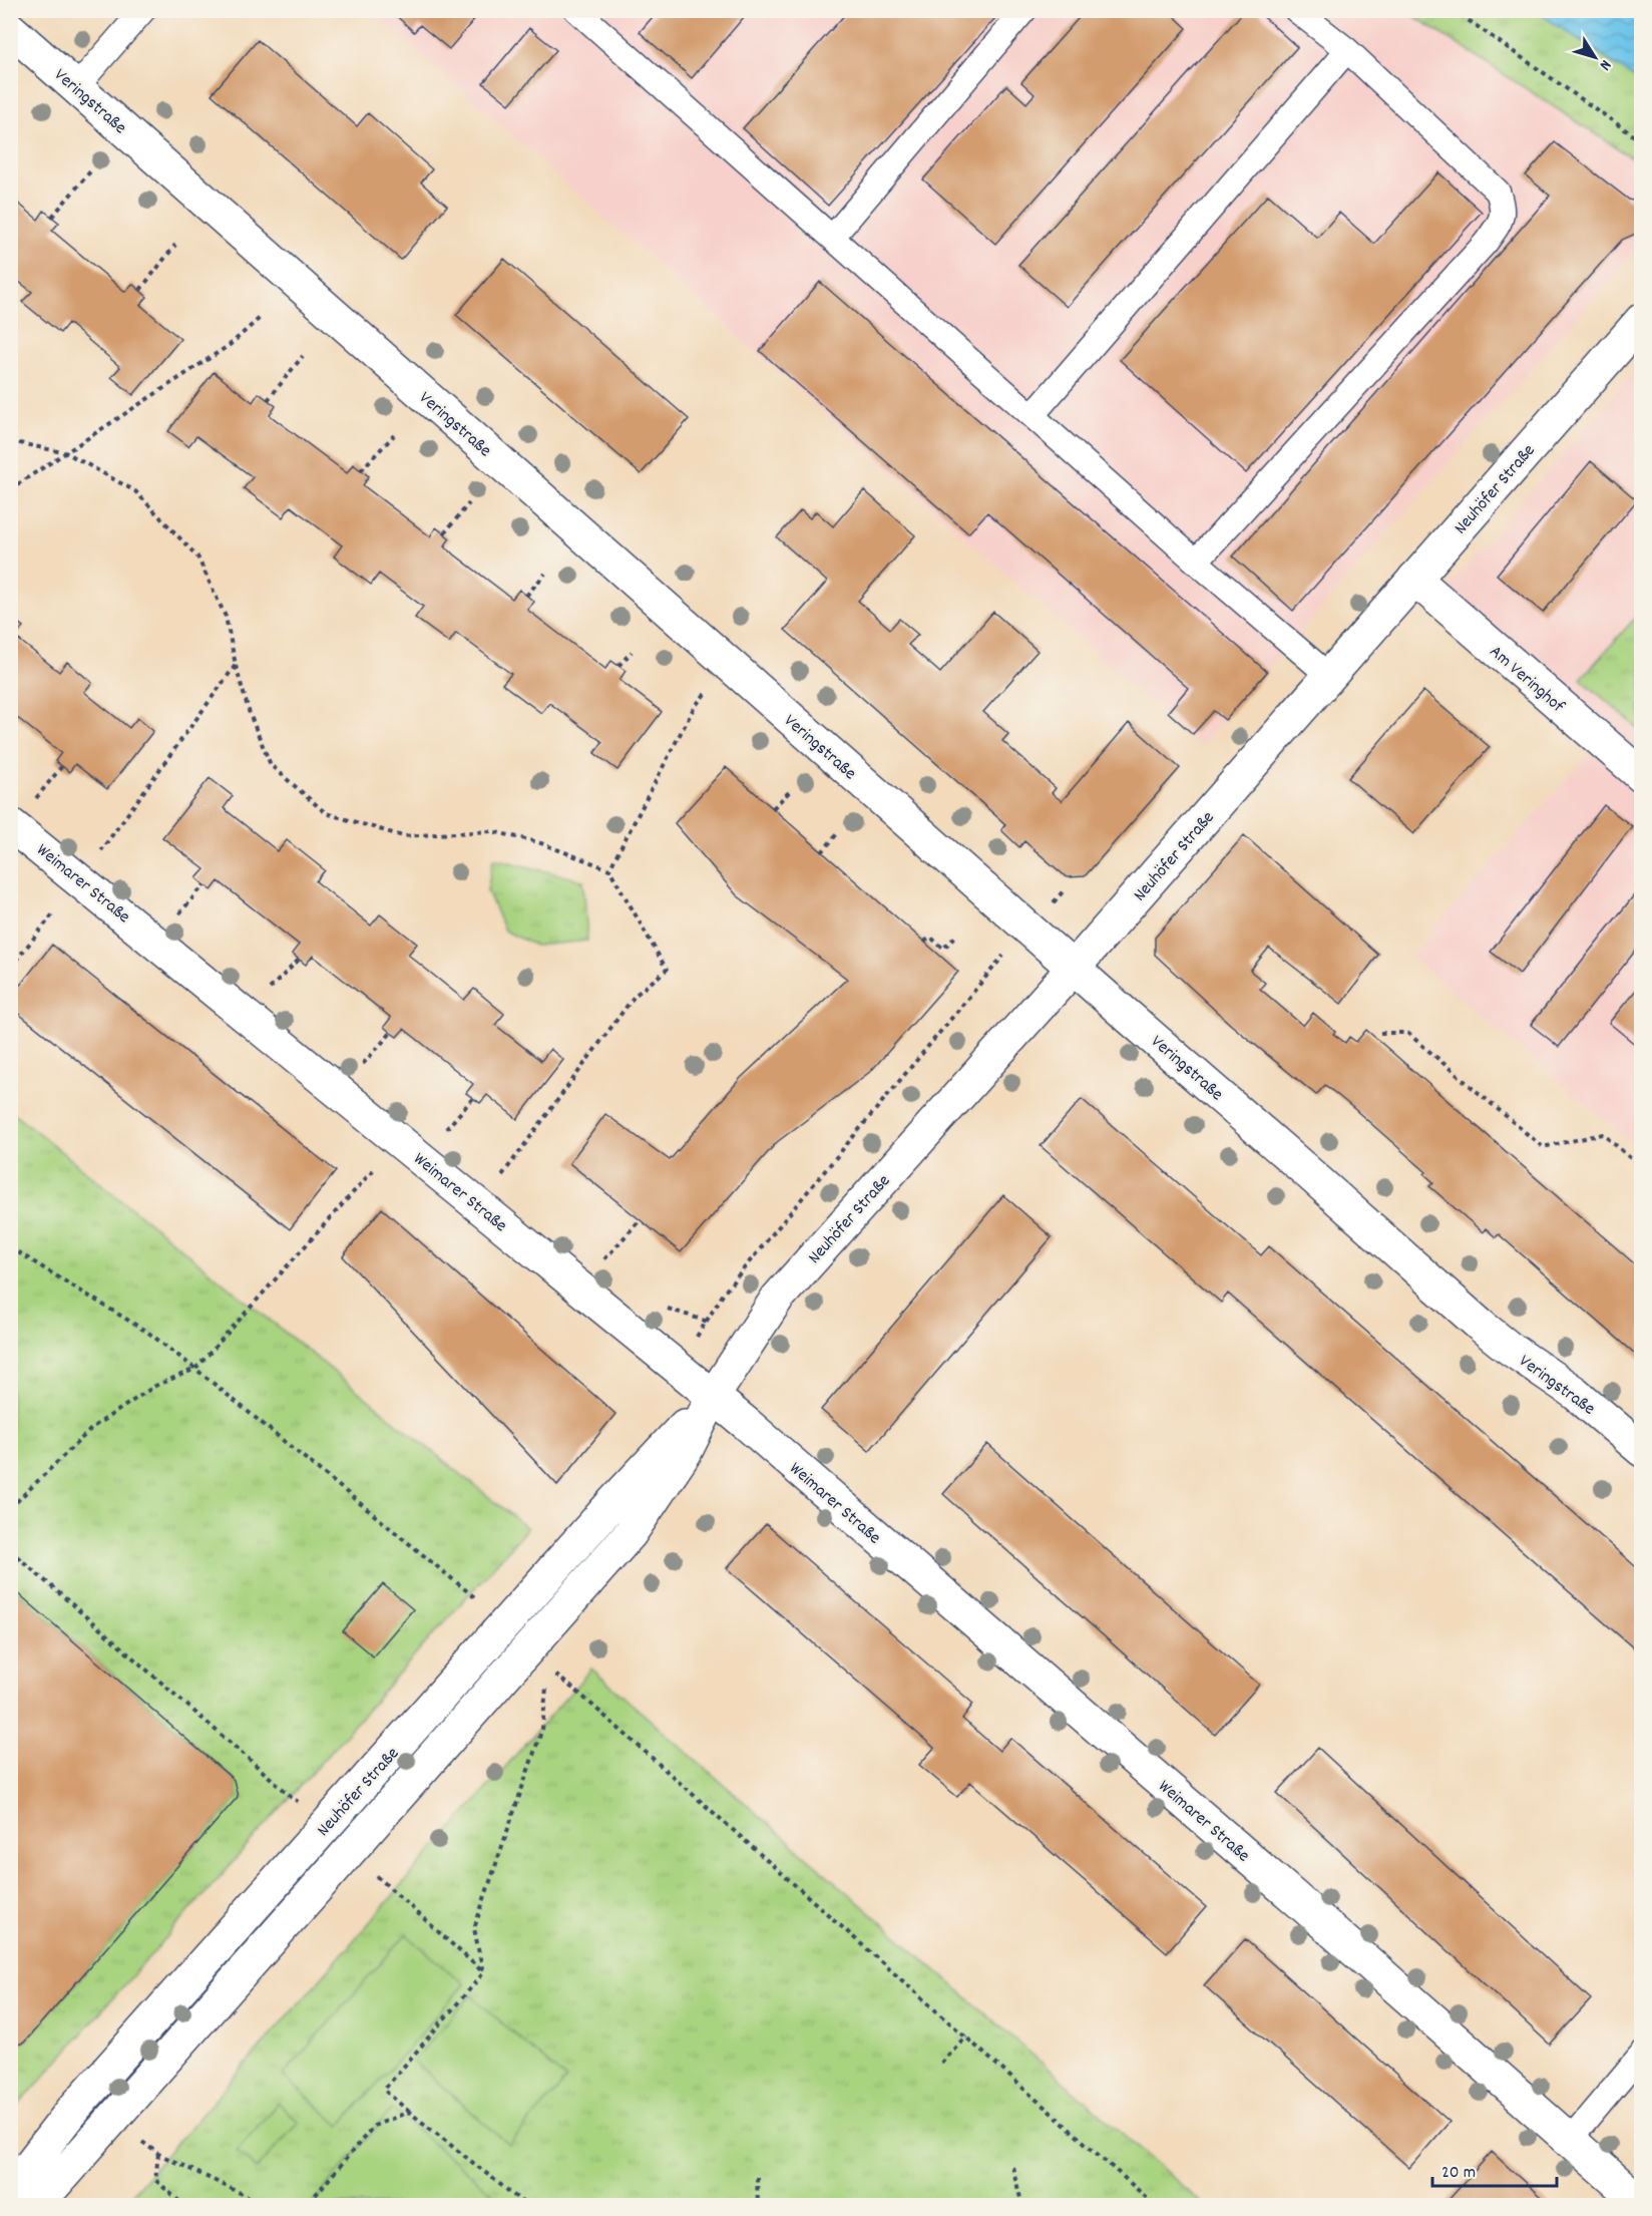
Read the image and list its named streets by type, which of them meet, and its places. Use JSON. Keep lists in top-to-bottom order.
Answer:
{
  "streets": {
    "street": [
      "Veringstraße",
      "Neuhöfer Straße",
      "Am Veringhof",
      "Weimarer Straße"
    ]
  },
  "crossings": [
    ["Veringstraße", "Neuhöfer Straße"],
    ["Neuhöfer Straße", "Am Veringhof"],
    ["Neuhöfer Straße", "Weimarer Straße"]
  ],
  "scale_bar": "20 m",
  "north": "bottom right"
}
